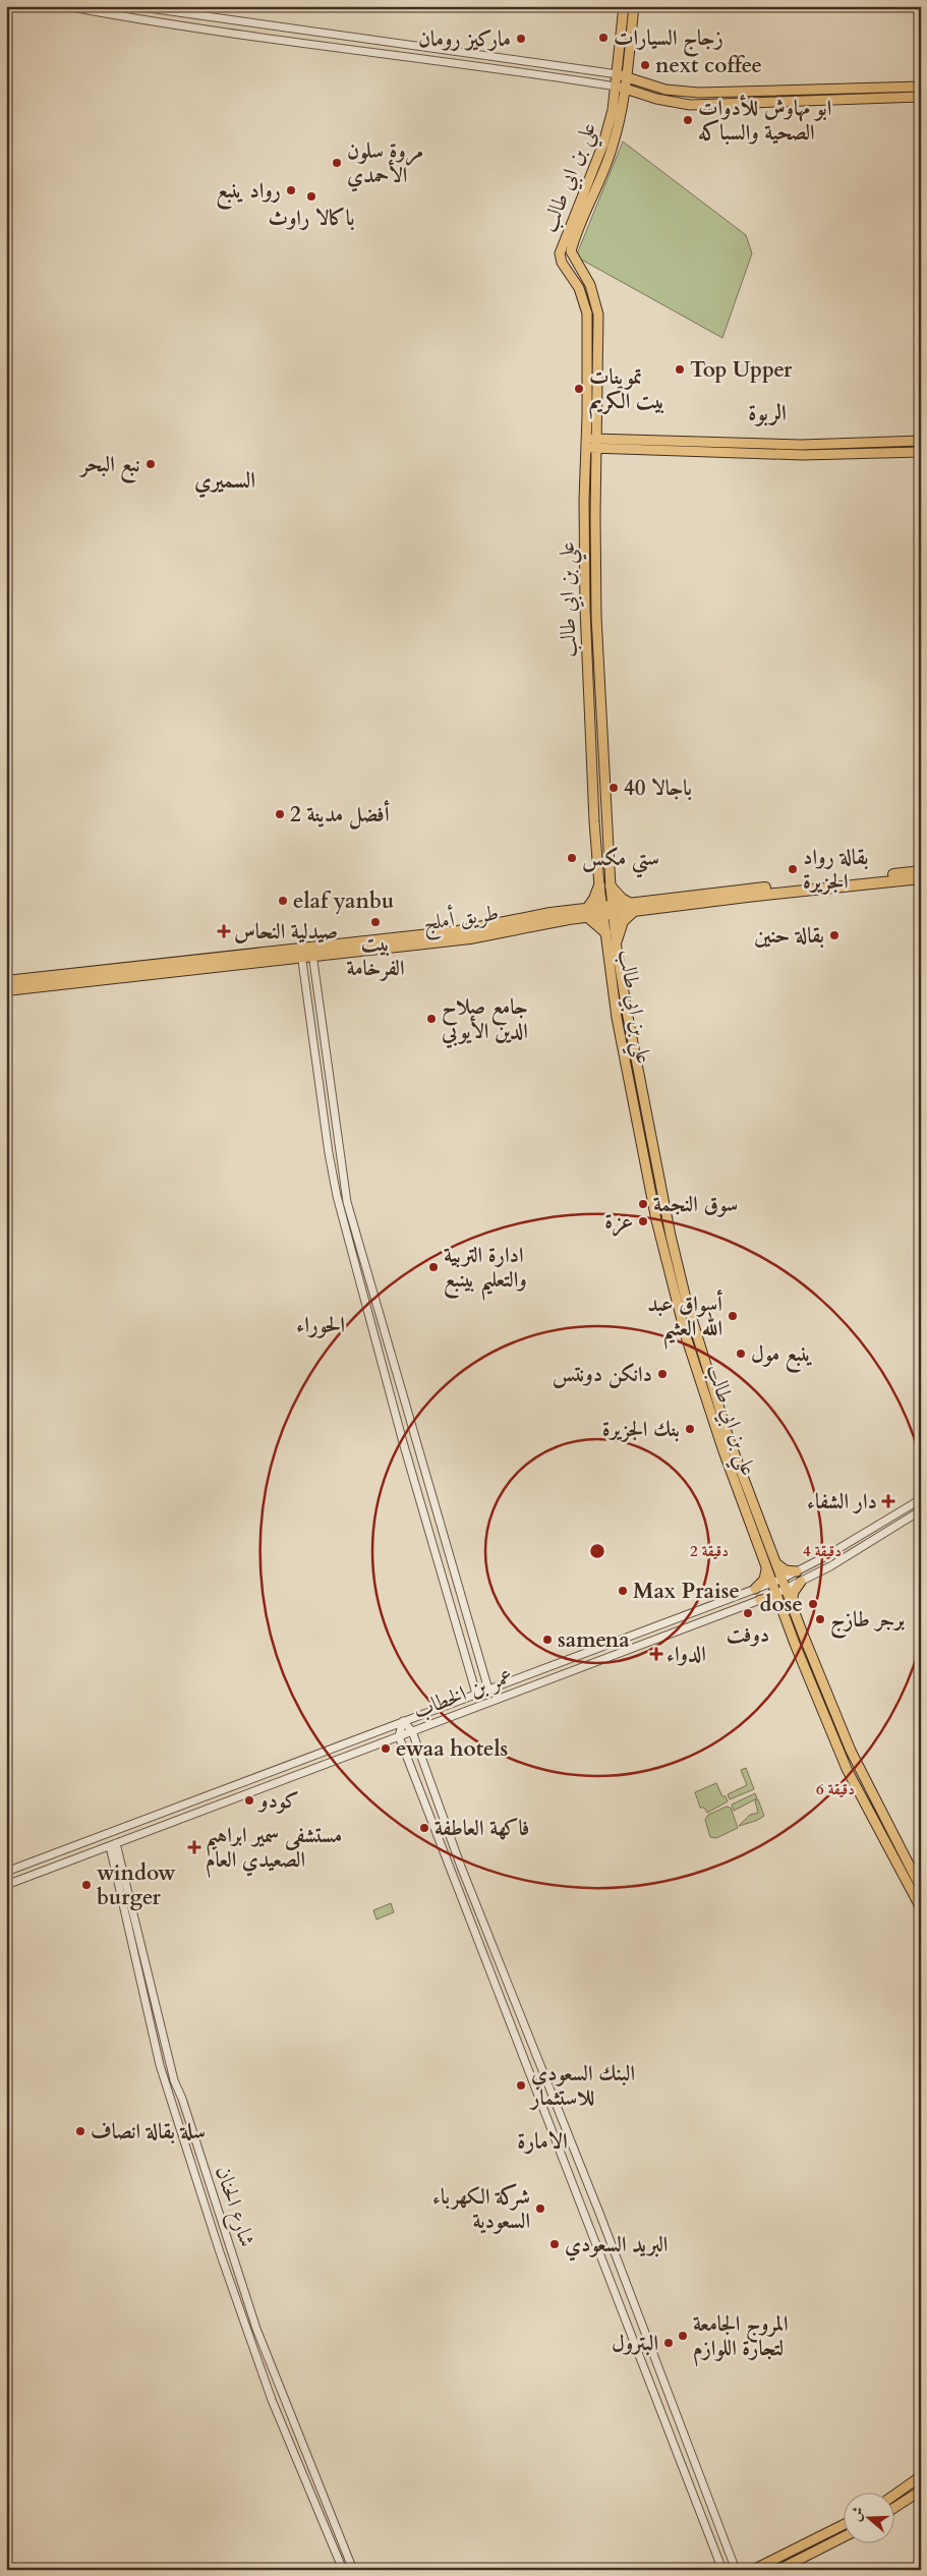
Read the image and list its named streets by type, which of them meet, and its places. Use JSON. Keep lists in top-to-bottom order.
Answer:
{
  "streets": {
    "highway": ["طريق أملج"],
    "main road": ["علي بن ابي طالب"],
    "street": ["عمر بن الخطاب", "شارع الحنان"]
  },
  "crossings": [
    ["علي بن ابي طالب", "طريق أملج"],
    ["علي بن ابي طالب", "عمر بن الخطاب"],
    ["عمر بن الخطاب", "شارع الحنان"]
  ],
  "districts": [
    "الربوة",
    "السميري",
    "الحوراء",
    "الامارة"
  ],
  "places": {
    "other": [
      "زجاج السيارات",
      "ماركيز رومان",
      "next coffee",
      "ابو مهاوش للأدوات الصحية والسباكه",
      "مروة سلون الأحمدي",
      "رواد ينبع",
      "باكالا راوث",
      "Top Upper",
      "تموينات بيت الكريم",
      "نبع البحر",
      "باجالا 40",
      "2 أفضل مدينة",
      "ستي مكس",
      "بقالة رواد الجزيرة",
      "elaf yanbu",
      "بيت الفرخامة",
      "بقالة حنين",
      "جامع صلاح الدين الأيوبي",
      "سوق النجمة",
      "عزة",
      "ادارة التربية والتعليم بينبع",
      "أسواق عبد الله العثيم",
      "ينبع مول",
      "دانكن دونتس",
      "بنك الجزيرة",
      "Max Praise",
      "dose",
      "دوفت",
      "برجر طازج",
      "samena",
      "ewaa hotels",
      "كودو",
      "فاكهة العاطفة",
      "window burger",
      "البنك السعودي للاستثمار",
      "سلة بقالة انصاف",
      "شركة الكهرباء السعودية",
      "البريد السعودي",
      "المروج الجامعة لتجارة اللوازم",
      "البترول"
    ],
    "health": [
      "صيدلية النحاس",
      "دار الشفاء",
      "الدواء",
      "مستشفى سمير ابراهيم الصعيدي العام"
    ]
  },
  "north": "left",
  "rings": ["2 دقيقة", "4 دقيقة", "6 دقيقة"]
}
